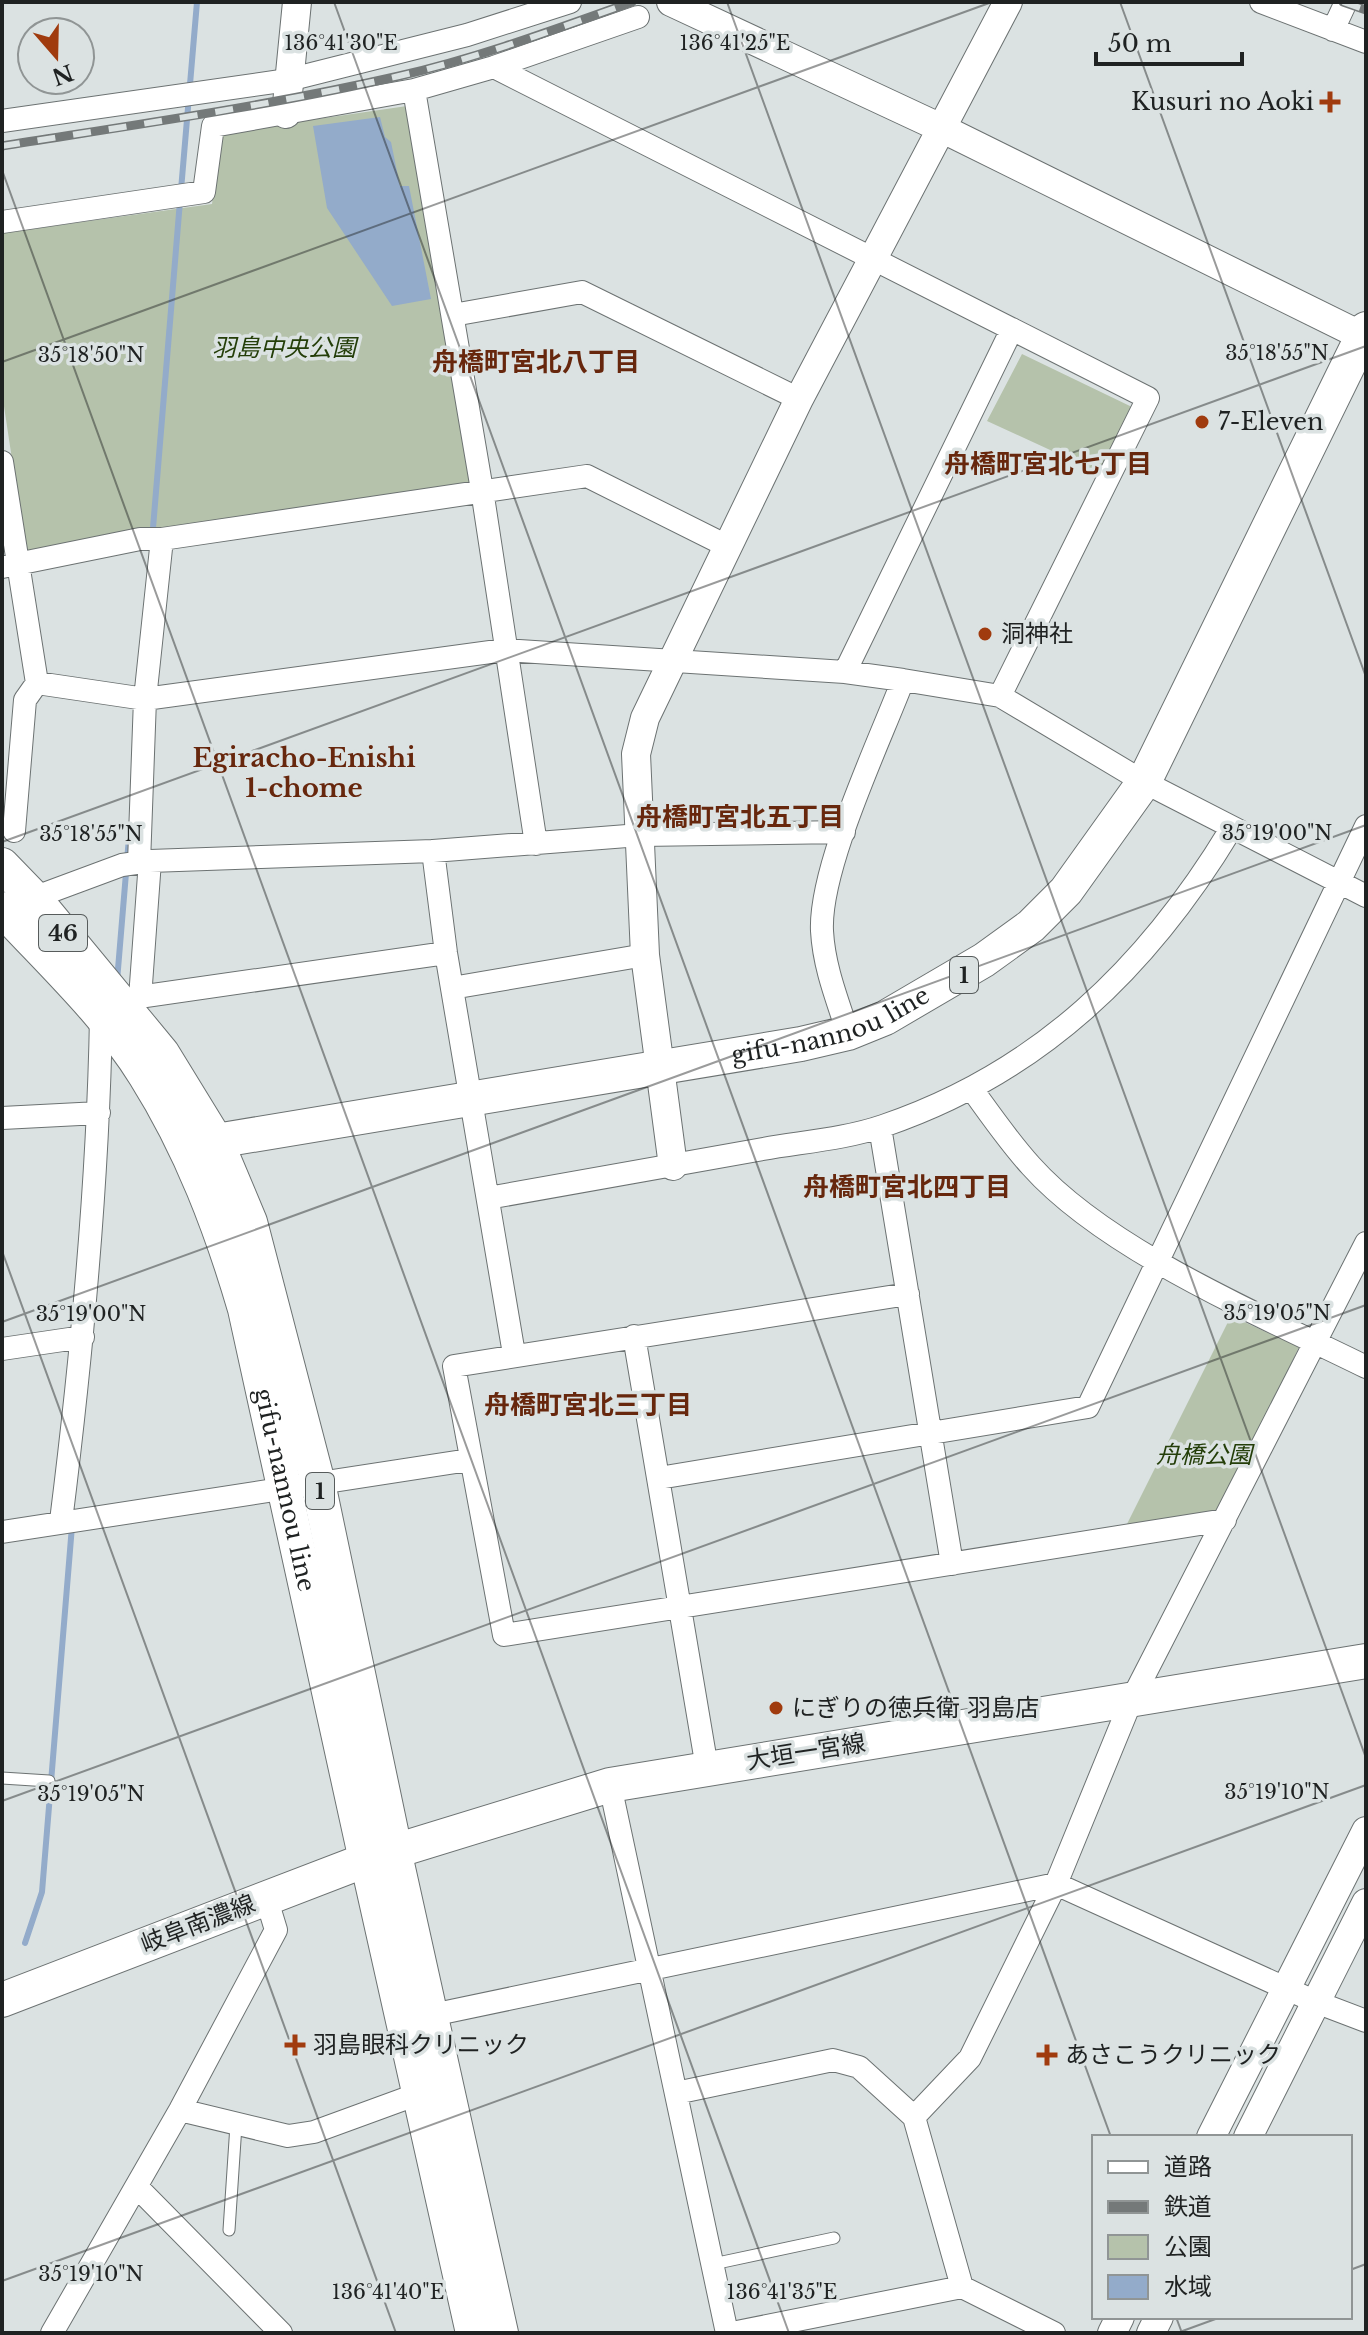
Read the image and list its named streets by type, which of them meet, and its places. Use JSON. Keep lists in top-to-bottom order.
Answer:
{
  "streets": {
    "main road": [
      "46",
      "1",
      "gifu-nannou line",
      "大垣一宮線",
      "岐阜南濃線"
    ]
  },
  "crossings": [
    ["46", "gifu-nannou line"],
    ["gifu-nannou line", "大垣一宮線"],
    ["gifu-nannou line", "岐阜南濃線"],
    ["大垣一宮線", "岐阜南濃線"]
  ],
  "districts": [
    "舟橋町宮北八丁目",
    "舟橋町宮北七丁目",
    "Egiracho-Enishi 1-chome",
    "舟橋町宮北五丁目",
    "舟橋町宮北四丁目",
    "舟橋町宮北三丁目"
  ],
  "parks": ["羽島中央公園", "舟橋公園"],
  "places": {
    "health": ["Kusuri no Aoki", "羽島眼科クリニック", "あさこうクリニック"],
    "other": ["7-Eleven", "洞神社", "にぎりの徳兵衛 羽島店"]
  },
  "legend": [
    "道路",
    "鉄道",
    "公園",
    "水域"
  ],
  "scale_bar": "50 m",
  "north": "bottom",
  "coordinates": [
    "136°41'25\"E",
    "136°41'30\"E",
    "35°18'55\"N",
    "35°18'50\"N",
    "35°19'00\"N",
    "35°19'05\"N",
    "35°19'10\"N",
    "136°41'40\"E",
    "136°41'35\"E"
  ]
}
